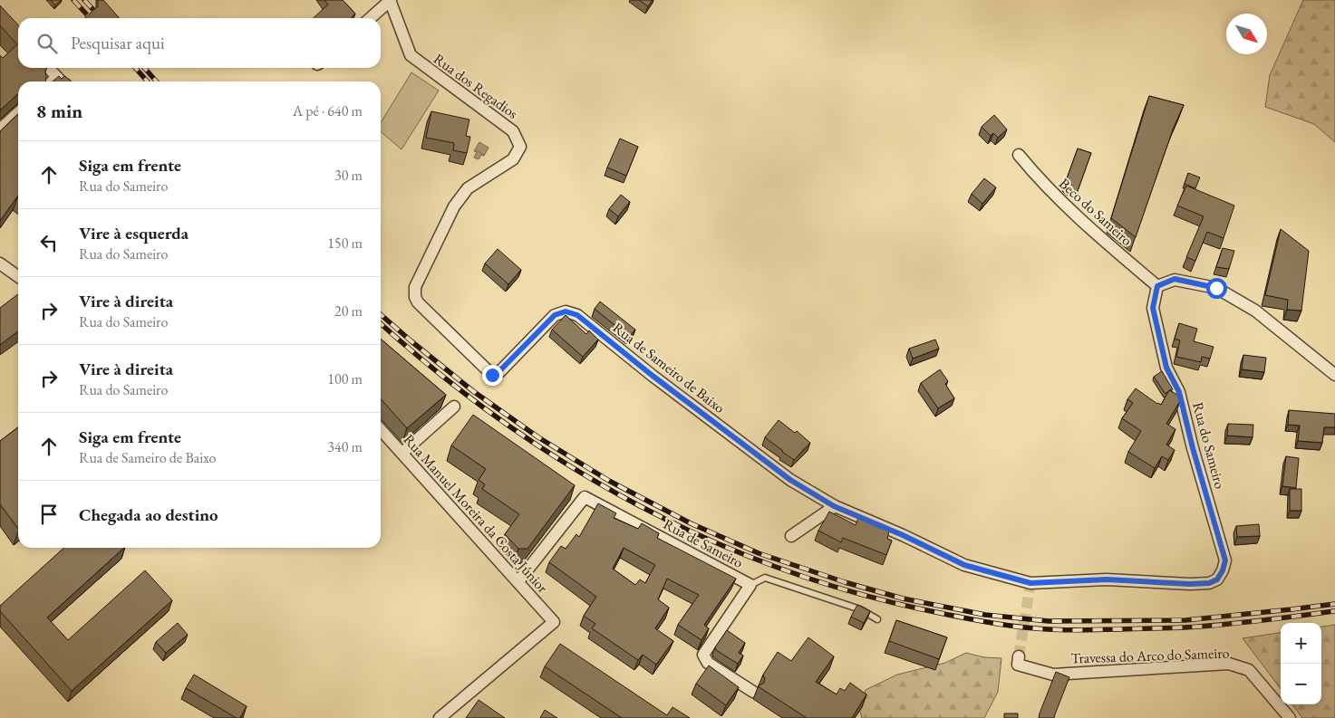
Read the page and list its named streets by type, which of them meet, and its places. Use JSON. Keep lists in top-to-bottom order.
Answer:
{
  "streets": {
    "street": [
      "Rua dos Regadios",
      "Beco do Sameiro",
      "Rua de Sameiro de Baixo",
      "Rua do Sameiro",
      "Rua Manuel Moreira da Costa Júnior",
      "Rua de Sameiro",
      "Travessa do Arco do Sameiro"
    ]
  },
  "crossings": [
    ["Rua dos Regadios", "Rua de Sameiro de Baixo"],
    ["Beco do Sameiro", "Rua do Sameiro"],
    ["Rua de Sameiro de Baixo", "Rua do Sameiro"],
    ["Rua Manuel Moreira da Costa Júnior", "Rua de Sameiro"]
  ],
  "north": "bottom right",
  "page": {
    "search": "Pesquisar aqui",
    "heading": ["8 min", "A pé · 640 m"],
    "list": [
      ["Siga em frente", "Rua do Sameiro", "30 m"],
      ["Vire à esquerda", "Rua do Sameiro", "150 m"],
      ["Vire à direita", "Rua do Sameiro", "20 m"],
      ["Vire à direita", "Rua do Sameiro", "100 m"],
      ["Siga em frente", "Rua de Sameiro de Baixo", "340 m"],
      "Chegada ao destino"
    ],
    "map_buttons": ["+", "−"]
  }
}
